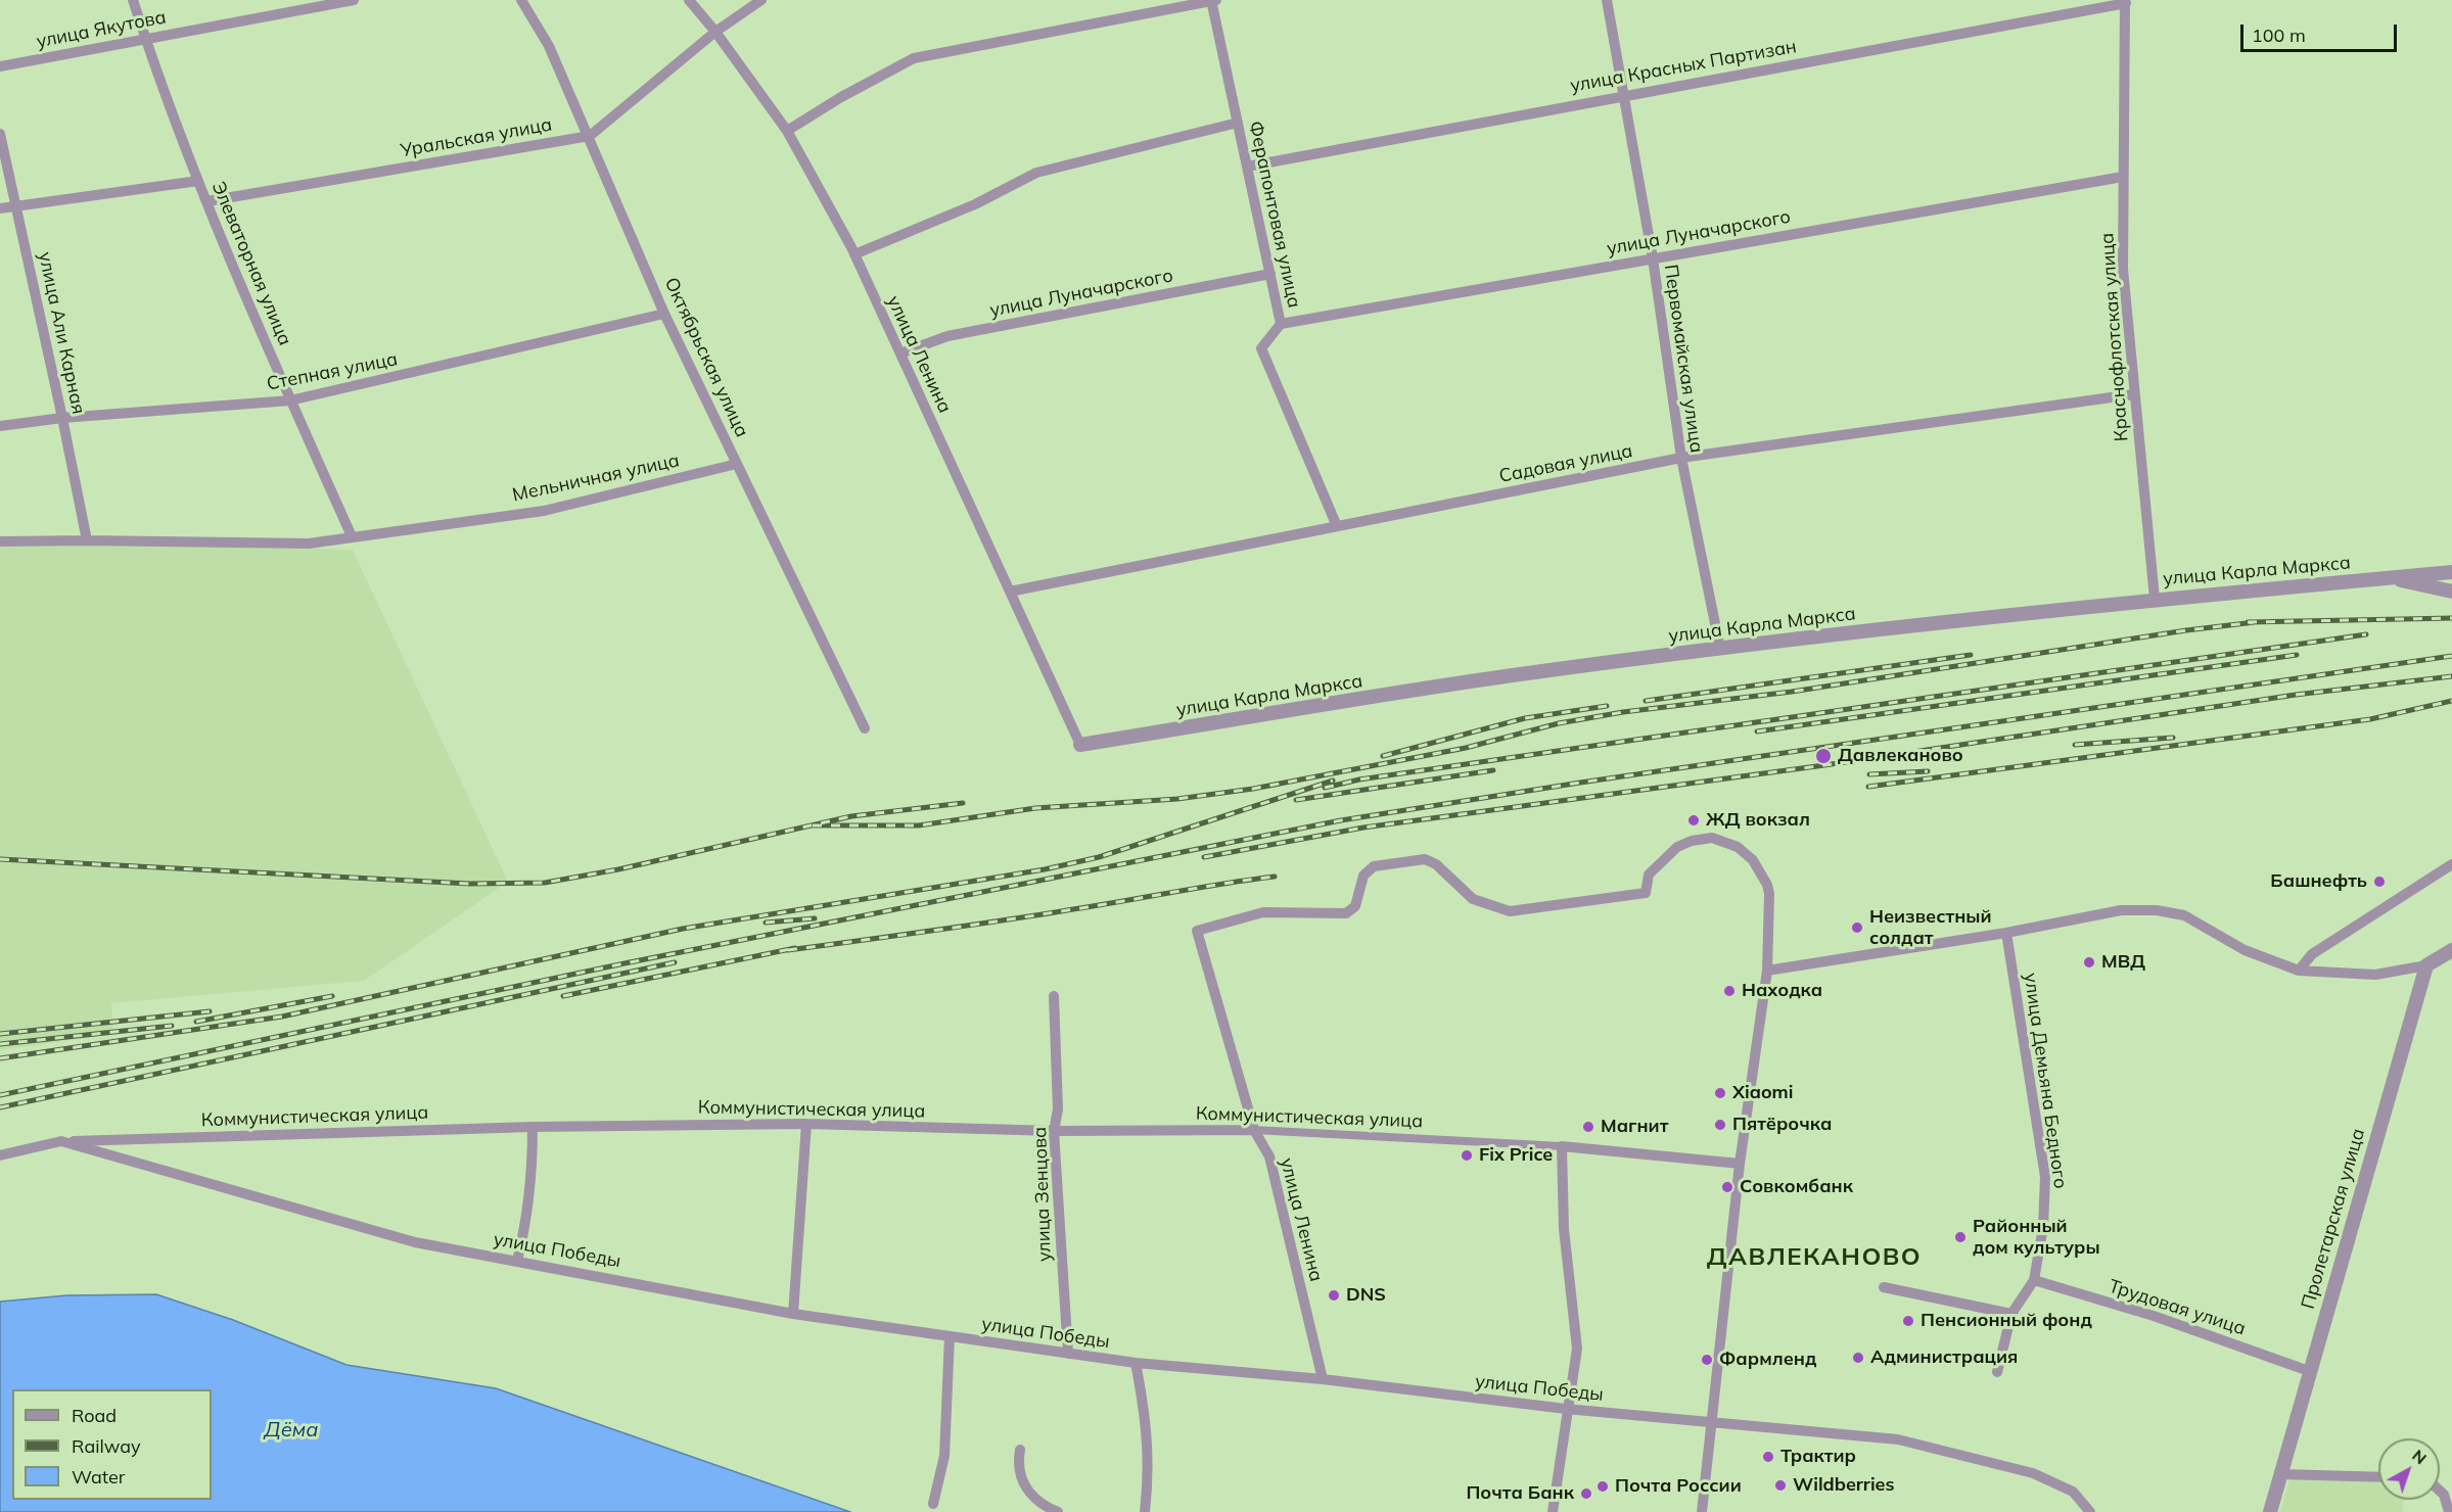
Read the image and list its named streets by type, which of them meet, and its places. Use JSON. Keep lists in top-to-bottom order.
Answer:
{
  "streets": {
    "street": [
      "улица Якутова",
      "улица Красных Партизан",
      "Уральская улица",
      "Ферапонтовая улица",
      "улица Луначарского",
      "Элеваторная улица",
      "улица Али Карная",
      "Краснофлотская улица",
      "улица Ленина",
      "Октябрьская улица",
      "Первомайская улица",
      "Степная улица",
      "Садовая улица",
      "Мельничная улица",
      "улица Карла Маркса",
      "улица Демьяна Бедного",
      "Коммунистическая улица",
      "улица Зенцова",
      "Пролетарская улица",
      "улица Победы",
      "Трудовая улица"
    ]
  },
  "crossings": [
    ["улица Якутова", "Элеваторная улица"],
    ["улица Красных Партизан", "Ферапонтовая улица"],
    ["улица Красных Партизан", "Краснофлотская улица"],
    ["улица Красных Партизан", "Первомайская улица"],
    ["Уральская улица", "Элеваторная улица"],
    ["Уральская улица", "улица Ленина"],
    ["Уральская улица", "Октябрьская улица"],
    ["Ферапонтовая улица", "улица Луначарского"],
    ["Ферапонтовая улица", "Садовая улица"],
    ["улица Луначарского", "Краснофлотская улица"],
    ["улица Луначарского", "улица Ленина"],
    ["улица Луначарского", "Первомайская улица"],
    ["Элеваторная улица", "Степная улица"],
    ["Элеваторная улица", "Мельничная улица"],
    ["улица Али Карная", "Степная улица"],
    ["Краснофлотская улица", "Садовая улица"],
    ["Краснофлотская улица", "улица Карла Маркса"],
    ["улица Ленина", "Садовая улица"],
    ["улица Ленина", "улица Карла Маркса"],
    ["улица Ленина", "Коммунистическая улица"],
    ["улица Ленина", "улица Победы"],
    ["Октябрьская улица", "Степная улица"],
    ["Октябрьская улица", "Мельничная улица"],
    ["Первомайская улица", "Садовая улица"],
    ["Первомайская улица", "улица Карла Маркса"],
    ["улица Демьяна Бедного", "Трудовая улица"],
    ["Коммунистическая улица", "улица Зенцова"],
    ["Коммунистическая улица", "улица Победы"],
    ["улица Зенцова", "улица Победы"],
    ["Пролетарская улица", "Трудовая улица"]
  ],
  "districts": ["ДАВЛЕКАНОВО"],
  "water": ["Дёма"],
  "places": [
    "Давлеканово",
    "ЖД вокзал",
    "Башнефть",
    "Неизвестный солдат",
    "МВД",
    "Находка",
    "Xiaomi",
    "Пятёрочка",
    "Магнит",
    "Fix Price",
    "Совкомбанк",
    "Районный дом культуры",
    "DNS",
    "Пенсионный фонд",
    "Администрация",
    "Фармленд",
    "Трактир",
    "Wildberries",
    "Почта России",
    "Почта Банк"
  ],
  "legend": ["Road", "Railway", "Water"],
  "scale_bar": "100 m",
  "north": "top right"
}
